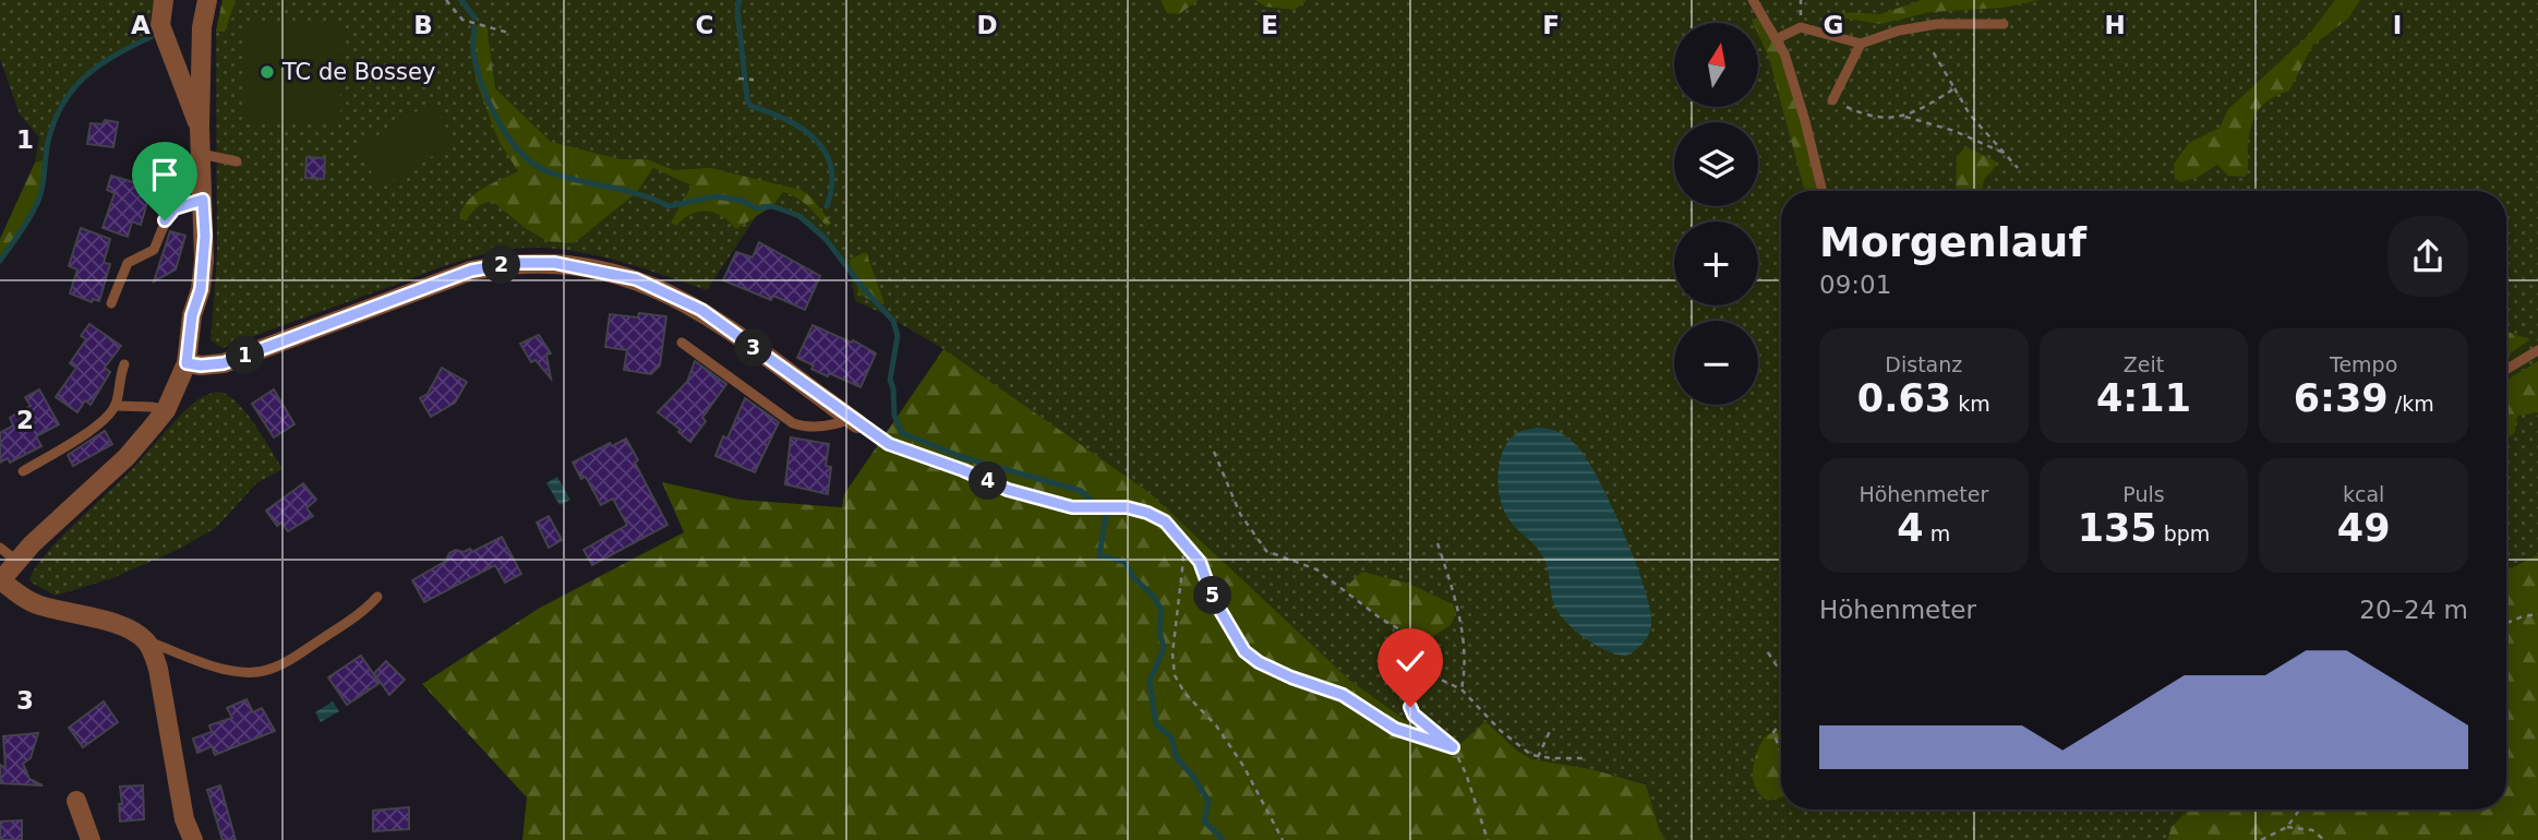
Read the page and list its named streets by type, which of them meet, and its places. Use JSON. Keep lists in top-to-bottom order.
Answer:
{
  "places": ["TC de Bossey"],
  "north": "top",
  "page": {
    "map_buttons": ["+", "−"],
    "heading": ["Morgenlauf", "09:01"],
    "pins": [
      "2",
      "3",
      "1",
      "4",
      "5"
    ],
    "stats": [
      ["Distanz", "0.63 km"],
      ["Zeit", "4:11"],
      ["Tempo", "6:39 /km"],
      ["Höhenmeter", "4 m"],
      ["Puls", "135 bpm"],
      ["kcal", "49"]
    ],
    "chart": ["Höhenmeter", "20–24 m"]
  },
  "grid": {
    "columns": [
      "A",
      "B",
      "C",
      "D",
      "E",
      "F",
      "G",
      "H",
      "I"
    ],
    "rows": ["1", "2", "3"]
  }
}
